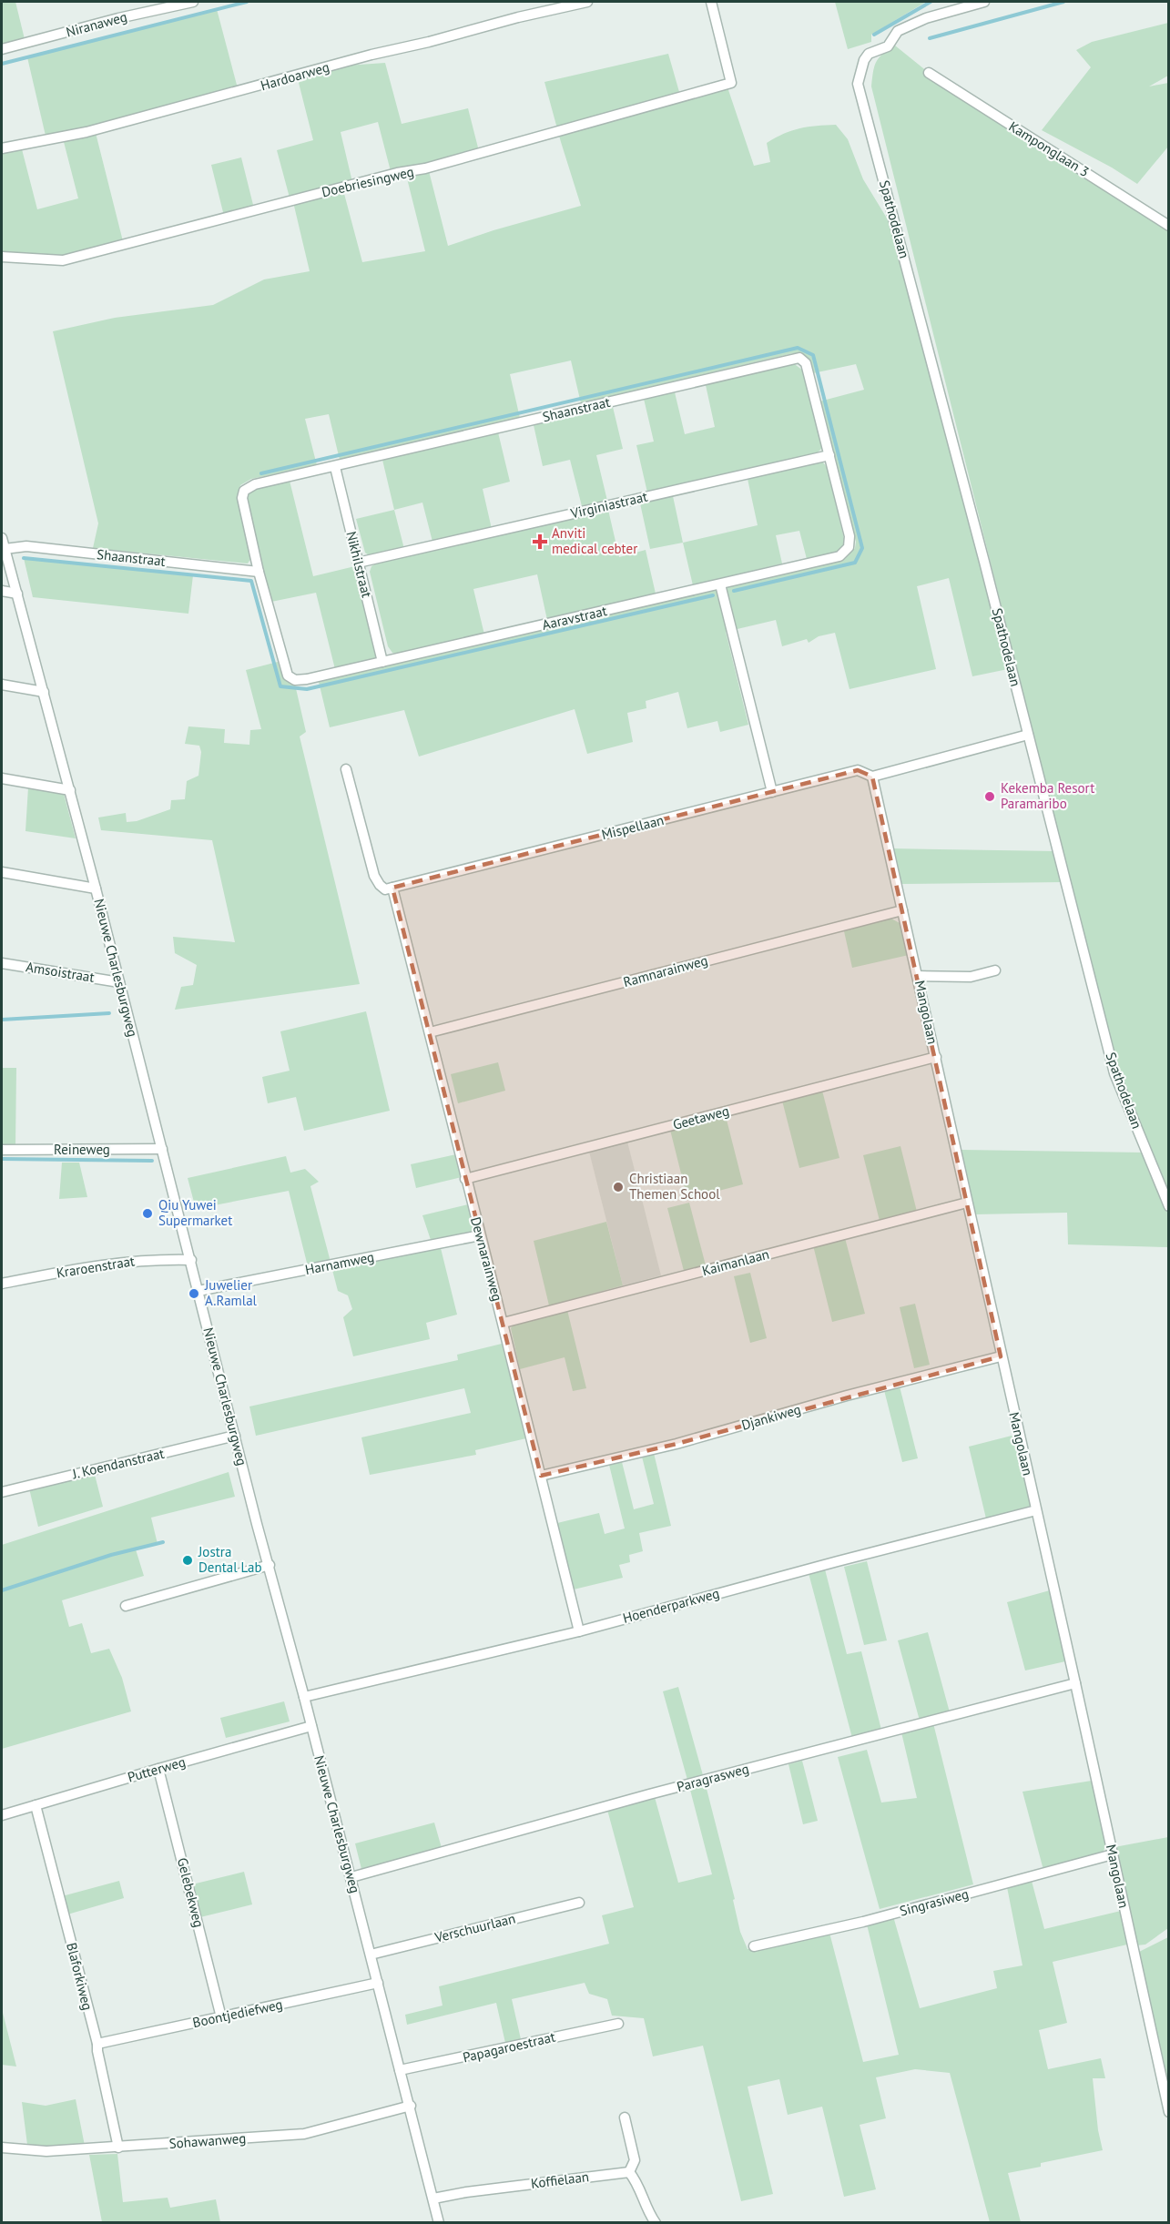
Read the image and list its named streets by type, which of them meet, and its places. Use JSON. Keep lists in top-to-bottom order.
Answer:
{
  "streets": {
    "street": [
      "Niranaweg",
      "Hardoarweg",
      "Kamponglaan 3",
      "Doebriesingweg",
      "Spathodelaan",
      "Shaanstraat",
      "Virginiastraat",
      "Nikhilstraat",
      "Aaravstraat",
      "Mispellaan",
      "Nieuwe Charlesburgweg",
      "Ramnarainweg",
      "Amsoistraat",
      "Mangolaan",
      "Geetaweg",
      "Reineweg",
      "Dewnarainweg",
      "Kaimanlaan",
      "Harnamweg",
      "Kraroenstraat",
      "Djankiweg",
      "J. Koendanstraat",
      "Hoenderparkweg",
      "Putterweg",
      "Paragrasweg",
      "Gelebekweg",
      "Singrasiweg",
      "Verschuurlaan",
      "Blaforkiweg",
      "Boontjediefweg",
      "Papagaroestraat",
      "Sohawanweg",
      "Koffielaan"
    ]
  },
  "crossings": [
    ["Shaanstraat", "Virginiastraat"],
    ["Shaanstraat", "Nikhilstraat"],
    ["Shaanstraat", "Aaravstraat"],
    ["Shaanstraat", "Nieuwe Charlesburgweg"],
    ["Virginiastraat", "Nikhilstraat"],
    ["Nikhilstraat", "Aaravstraat"],
    ["Mispellaan", "Mangolaan"],
    ["Mispellaan", "Dewnarainweg"],
    ["Nieuwe Charlesburgweg", "Amsoistraat"],
    ["Nieuwe Charlesburgweg", "Reineweg"],
    ["Nieuwe Charlesburgweg", "Harnamweg"],
    ["Nieuwe Charlesburgweg", "Kraroenstraat"],
    ["Nieuwe Charlesburgweg", "J. Koendanstraat"],
    ["Nieuwe Charlesburgweg", "Hoenderparkweg"],
    ["Nieuwe Charlesburgweg", "Putterweg"],
    ["Nieuwe Charlesburgweg", "Paragrasweg"],
    ["Nieuwe Charlesburgweg", "Verschuurlaan"],
    ["Nieuwe Charlesburgweg", "Boontjediefweg"],
    ["Nieuwe Charlesburgweg", "Papagaroestraat"],
    ["Nieuwe Charlesburgweg", "Sohawanweg"],
    ["Nieuwe Charlesburgweg", "Koffielaan"],
    ["Ramnarainweg", "Mangolaan"],
    ["Ramnarainweg", "Dewnarainweg"],
    ["Mangolaan", "Geetaweg"],
    ["Mangolaan", "Kaimanlaan"],
    ["Mangolaan", "Djankiweg"],
    ["Mangolaan", "Hoenderparkweg"],
    ["Mangolaan", "Paragrasweg"],
    ["Mangolaan", "Singrasiweg"],
    ["Geetaweg", "Dewnarainweg"],
    ["Dewnarainweg", "Kaimanlaan"],
    ["Dewnarainweg", "Harnamweg"],
    ["Dewnarainweg", "Djankiweg"],
    ["Dewnarainweg", "Hoenderparkweg"],
    ["Putterweg", "Gelebekweg"],
    ["Putterweg", "Blaforkiweg"],
    ["Gelebekweg", "Boontjediefweg"],
    ["Blaforkiweg", "Boontjediefweg"],
    ["Blaforkiweg", "Sohawanweg"]
  ],
  "places": {
    "health": ["Anviti medical cebter"],
    "other": [
      "Kekemba Resort Paramaribo",
      "Christiaan Themen School",
      "Qiu Yuwei Supermarket",
      "Juwelier A.Ramlal",
      "Jostra Dental Lab"
    ]
  }
}
